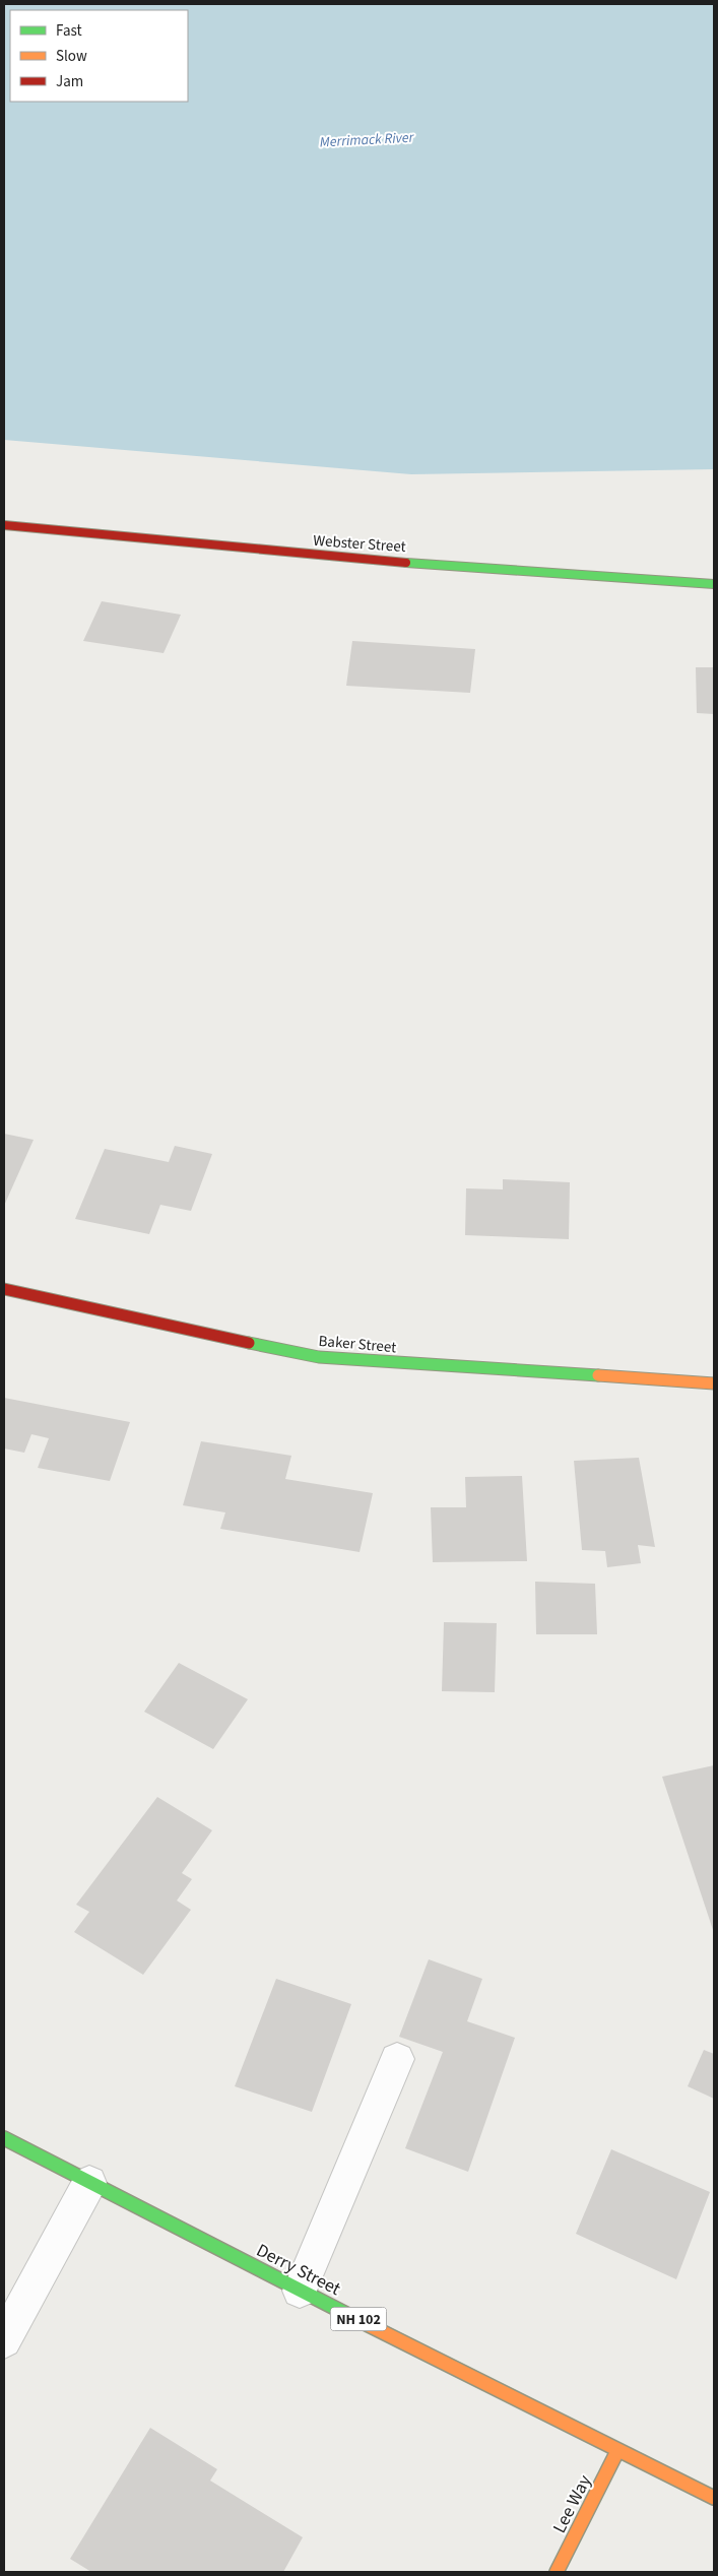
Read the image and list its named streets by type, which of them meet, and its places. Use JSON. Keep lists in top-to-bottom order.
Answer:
{
  "streets": {
    "street": [
      "Webster Street",
      "Baker Street",
      "Derry Street",
      "NH 102",
      "Lee Way"
    ]
  },
  "crossings": [
    ["Derry Street", "Lee Way"]
  ],
  "water": ["Merrimack River"],
  "legend": ["Fast", "Slow", "Jam"]
}
